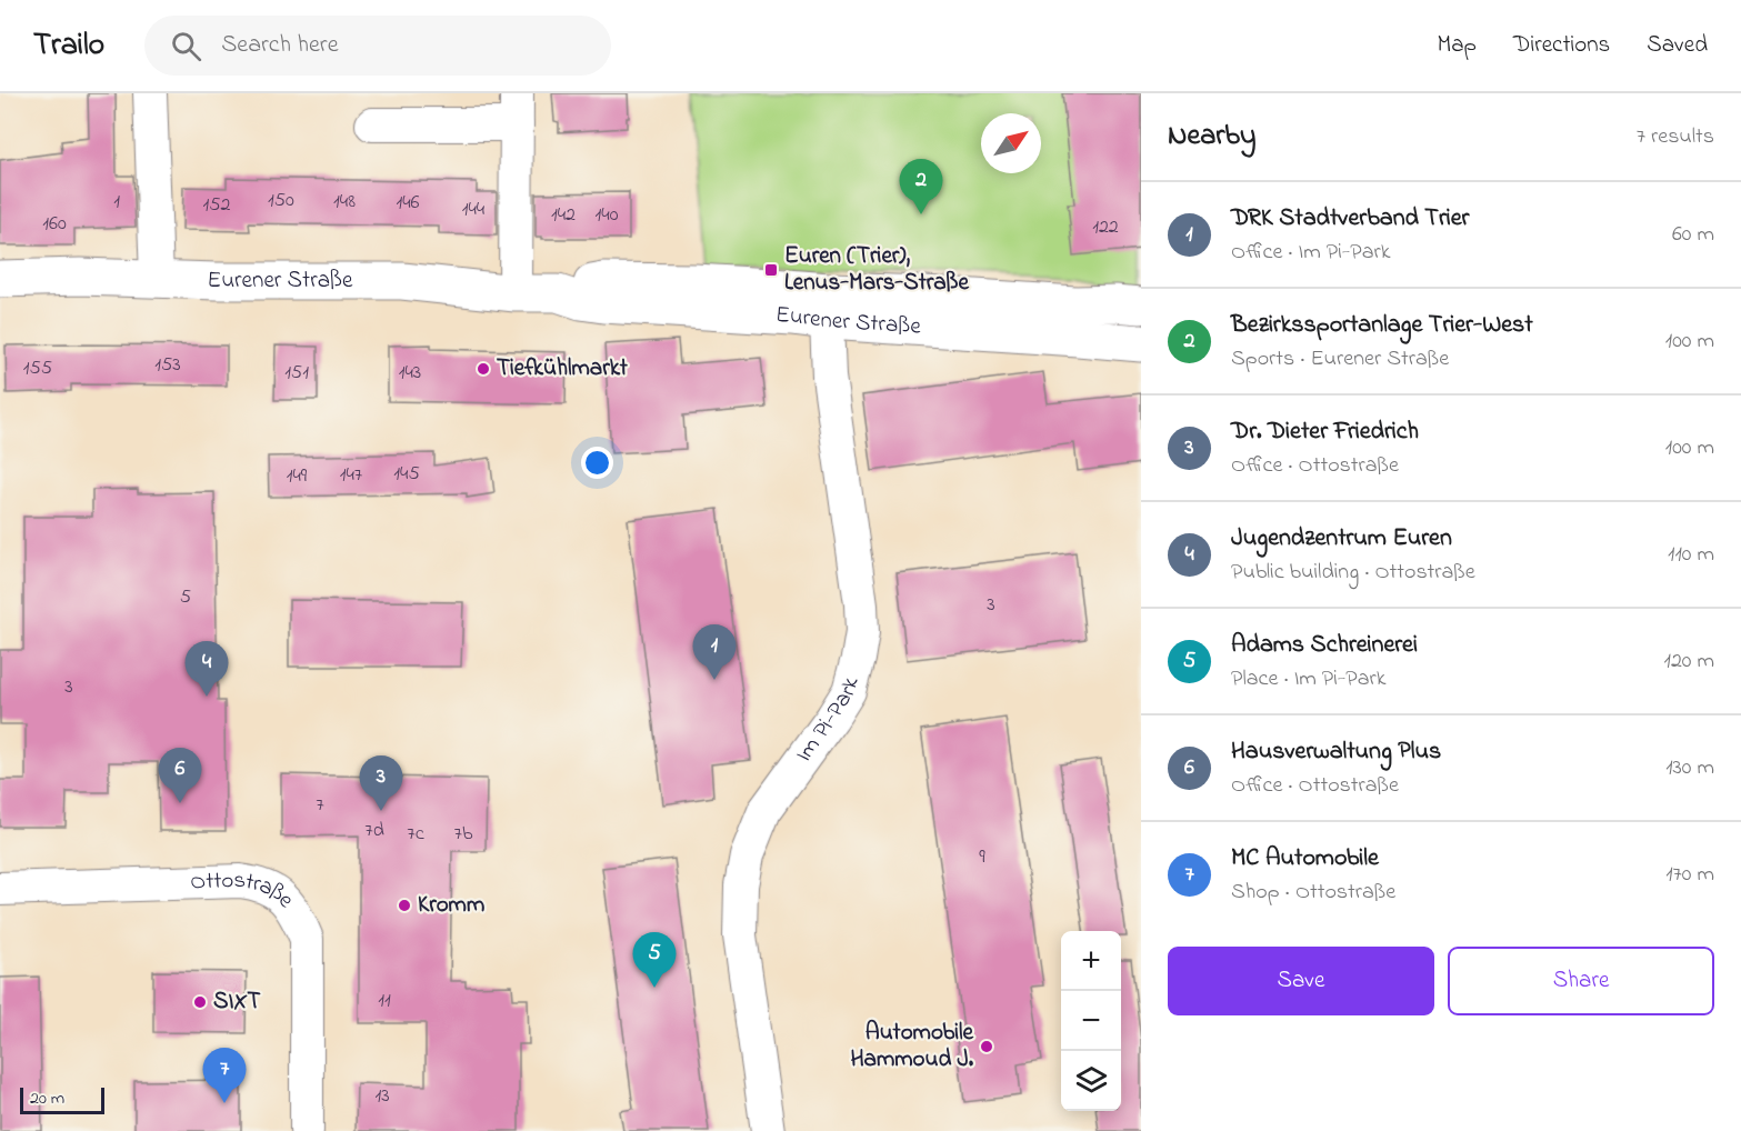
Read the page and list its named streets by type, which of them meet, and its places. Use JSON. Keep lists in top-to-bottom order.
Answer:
{
  "streets": {
    "street": ["Eurener Straße", "Im Pi-Park", "Ottostraße"]
  },
  "crossings": [
    ["Eurener Straße", "Im Pi-Park"]
  ],
  "places": {
    "transit": ["Euren (Trier), Lenus-Mars-Straße"],
    "other": [
      "Tiefkühlmarkt",
      "Kromm",
      "SIXT",
      "Automobile Hammoud J."
    ]
  },
  "house_numbers": [
    "150",
    "1",
    "148",
    "146",
    "152",
    "144",
    "142",
    "140",
    "160",
    "122",
    "153",
    "155",
    "151",
    "143",
    "145",
    "147",
    "149",
    "5",
    "3",
    "3",
    "7",
    "7d",
    "7c",
    "7b",
    "9",
    "11",
    "13"
  ],
  "scale_bar": "20 m",
  "north": "top right",
  "page": {
    "header": "Trailo",
    "search": "Search here",
    "nav": ["Map", "Directions", "Saved"],
    "heading": ["Nearby", "7 results"],
    "pins": [
      "2",
      "1",
      "4",
      "6",
      "3",
      "5",
      "7"
    ],
    "list": [
      {
        "mark": "1",
        "name": "DRK Stadtverband Trier",
        "note": "Office · Im Pi-Park",
        "value": "60 m"
      },
      {
        "mark": "2",
        "name": "Bezirkssportanlage Trier-West",
        "note": "Sports · Eurener Straße",
        "value": "100 m"
      },
      {
        "mark": "3",
        "name": "Dr. Dieter Friedrich",
        "note": "Office · Ottostraße",
        "value": "100 m"
      },
      {
        "mark": "4",
        "name": "Jugendzentrum Euren",
        "note": "Public building · Ottostraße",
        "value": "110 m"
      },
      {
        "mark": "5",
        "name": "Adams Schreinerei",
        "note": "Place · Im Pi-Park",
        "value": "120 m"
      },
      {
        "mark": "6",
        "name": "Hausverwaltung Plus",
        "note": "Office · Ottostraße",
        "value": "130 m"
      },
      {
        "mark": "7",
        "name": "MC Automobile",
        "note": "Shop · Ottostraße",
        "value": "170 m"
      }
    ],
    "buttons": ["Save", "Share"],
    "map_buttons": ["+", "−"],
    "scale": "20 m"
  }
}
